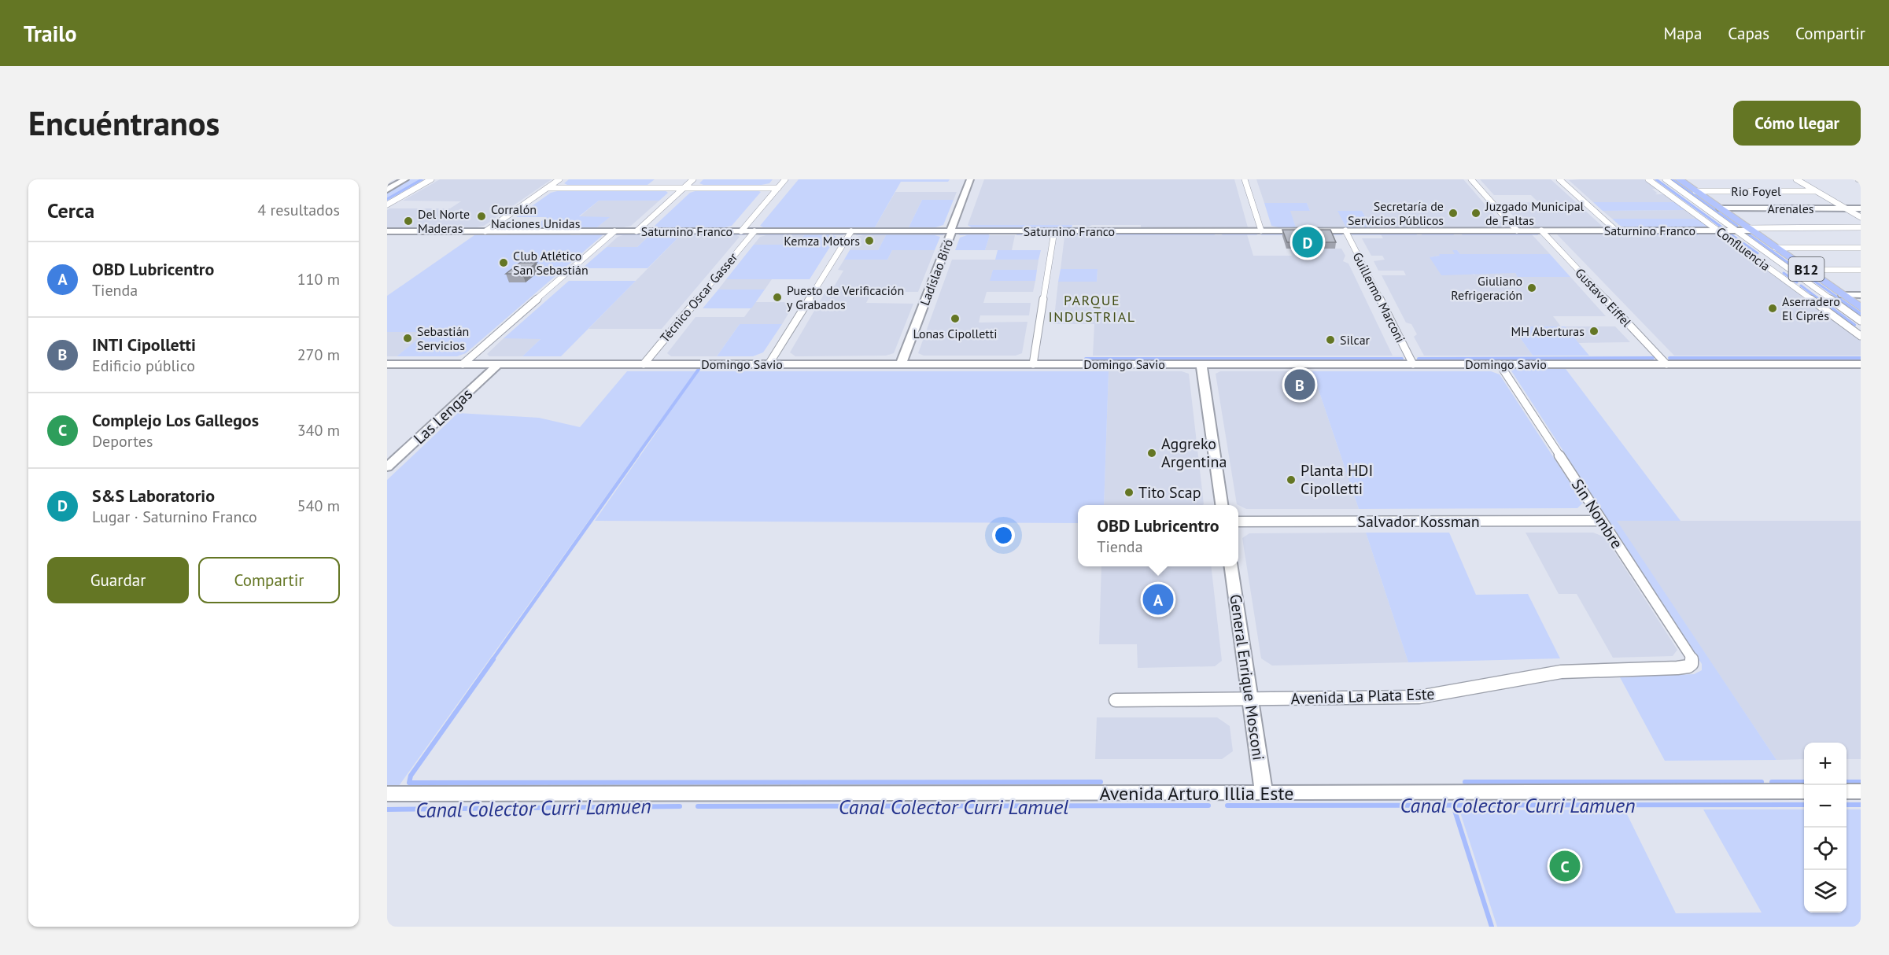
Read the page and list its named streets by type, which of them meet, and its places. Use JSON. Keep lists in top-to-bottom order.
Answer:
{
  "streets": {
    "main road": ["B12"],
    "street": [
      "Rio Foyel",
      "Arenales",
      "Saturnino Franco",
      "Confluencia",
      "Ladislao Biró",
      "Técnico Oscar Gasser",
      "Guillermo Marconi",
      "Gustavo Eiffel",
      "Domingo Savio",
      "Las Lengas",
      "Sin Nombre",
      "Salvador Kossman",
      "General Enrique Mosconi",
      "Avenida La Plata Este",
      "Avenida Arturo Illia Este"
    ]
  },
  "crossings": [
    ["Rio Foyel", "B12"],
    ["Arenales", "B12"],
    ["Saturnino Franco", "Confluencia"],
    ["Saturnino Franco", "B12"],
    ["Saturnino Franco", "Ladislao Biró"],
    ["Saturnino Franco", "Técnico Oscar Gasser"],
    ["Saturnino Franco", "Guillermo Marconi"],
    ["Saturnino Franco", "Gustavo Eiffel"],
    ["Ladislao Biró", "Domingo Savio"],
    ["Técnico Oscar Gasser", "Domingo Savio"],
    ["Guillermo Marconi", "Domingo Savio"],
    ["Gustavo Eiffel", "Domingo Savio"],
    ["Domingo Savio", "Las Lengas"],
    ["Domingo Savio", "Sin Nombre"],
    ["Sin Nombre", "Salvador Kossman"],
    ["Sin Nombre", "Avenida La Plata Este"],
    ["General Enrique Mosconi", "Avenida La Plata Este"],
    ["General Enrique Mosconi", "Avenida Arturo Illia Este"]
  ],
  "districts": ["PARQUE INDUSTRIAL"],
  "water": ["Canal Colector Curri Lamuen", "Canal Colector Curri Lamuel"],
  "places": [
    "Secretaría de Servicios Públicos",
    "Juzgado Municipal de Faltas",
    "Corralón Naciones Unidas",
    "Del Norte Maderas",
    "Kemza Motors",
    "Club Atlético San Sebastián",
    "Giuliano Refrigeración",
    "Puesto de Verificación y Grabados",
    "Aserradero El Ciprés",
    "Lonas Cipolletti",
    "MH Aberturas",
    "Sebastián Servicios",
    "Silcar",
    "Aggreko Argentina",
    "Planta HDI Cipolletti",
    "Tito Scap"
  ],
  "page": {
    "header": "Trailo",
    "nav": ["Mapa", "Capas", "Compartir"],
    "buttons": [
      "Cómo llegar",
      ["Guardar", "Compartir"]
    ],
    "title": "Encuéntranos",
    "heading": ["Cerca", "4 resultados"],
    "pins": [
      "D",
      "B",
      "A",
      "C"
    ],
    "list": [
      {
        "mark": "A",
        "name": "OBD Lubricentro",
        "note": "Tienda",
        "value": "110 m"
      },
      {
        "mark": "B",
        "name": "INTI Cipolletti",
        "note": "Edificio público",
        "value": "270 m"
      },
      {
        "mark": "C",
        "name": "Complejo Los Gallegos",
        "note": "Deportes",
        "value": "340 m"
      },
      {
        "mark": "D",
        "name": "S&S Laboratorio",
        "note": "Lugar · Saturnino Franco",
        "value": "540 m"
      }
    ],
    "popup": ["OBD Lubricentro", "Tienda"],
    "map_buttons": ["+", "−"]
  }
}
